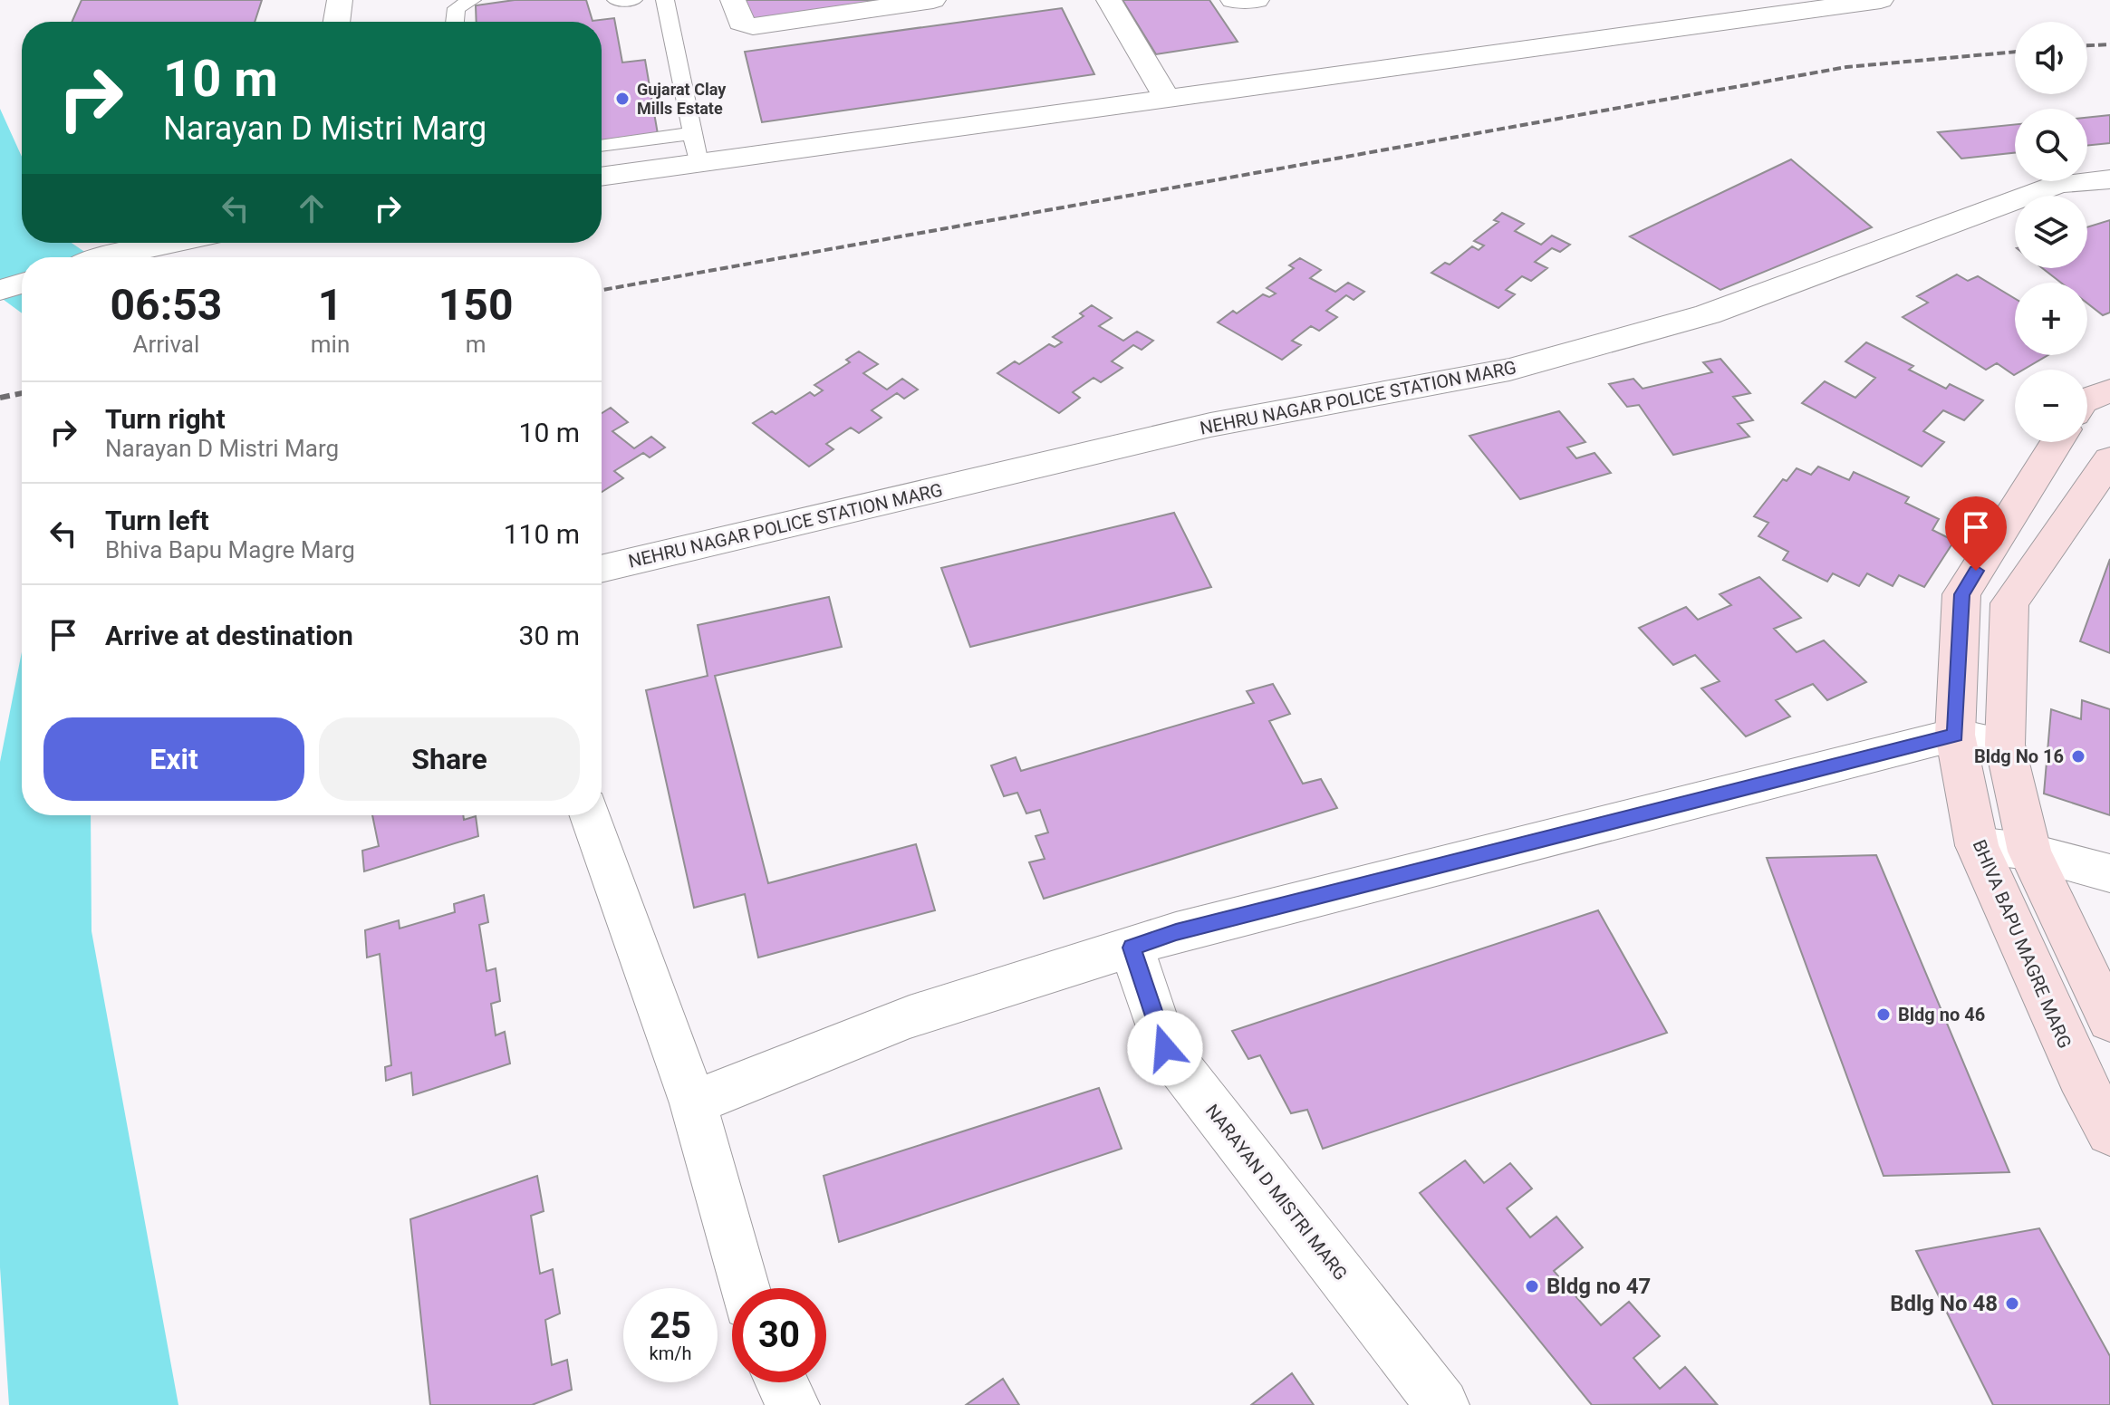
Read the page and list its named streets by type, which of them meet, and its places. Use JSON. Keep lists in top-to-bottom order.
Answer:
{
  "streets": {
    "street": ["NEHRU NAGAR POLICE STATION MARG", "BHIVA BAPU MAGRE MARG", "NARAYAN D MISTRI MARG"]
  },
  "places": [
    "Gujarat Clay Mills Estate",
    "Bldg No 16",
    "Bldg no 46",
    "Bldg no 47",
    "Bdlg No 48"
  ],
  "page": {
    "map_buttons": ["+", "−"],
    "turn": ["10 m", "Narayan D Mistri Marg"],
    "eta": [
      "06:53",
      "Arrival",
      "1",
      "min",
      "150",
      "m"
    ],
    "list": [
      {
        "name": "Turn right",
        "note": "Narayan D Mistri Marg",
        "value": "10 m"
      },
      {
        "name": "Turn left",
        "note": "Bhiva Bapu Magre Marg",
        "value": "110 m"
      },
      {
        "name": "Arrive at destination",
        "value": "30 m"
      }
    ],
    "buttons": ["Exit", "Share"],
    "speed": "25 km/h",
    "limit": "30"
  }
}
